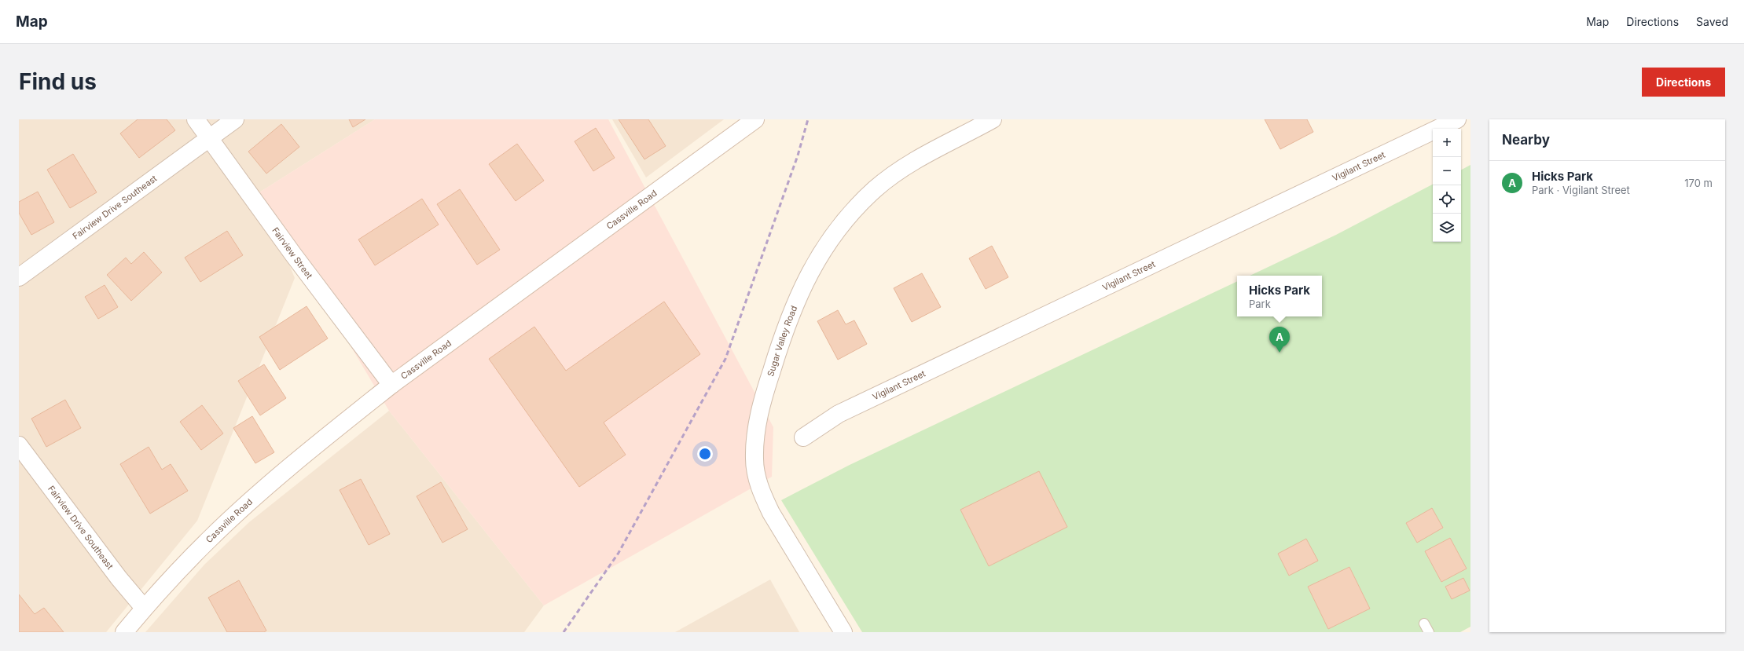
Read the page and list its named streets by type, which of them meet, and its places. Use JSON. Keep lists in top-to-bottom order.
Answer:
{
  "streets": {
    "street": [
      "Vigilant Street",
      "Fairview Drive Southeast",
      "Cassville Road",
      "Fairview Street",
      "Sugar Valley Road"
    ]
  },
  "crossings": [
    ["Fairview Drive Southeast", "Cassville Road"],
    ["Fairview Drive Southeast", "Fairview Street"],
    ["Cassville Road", "Fairview Street"]
  ],
  "page": {
    "header": "Map",
    "nav": ["Map", "Directions", "Saved"],
    "buttons": "Directions",
    "title": "Find us",
    "heading": "Nearby",
    "map_buttons": ["+", "−"],
    "list": [
      {
        "mark": "A",
        "name": "Hicks Park",
        "note": "Park · Vigilant Street",
        "value": "170 m"
      }
    ],
    "popup": ["Hicks Park", "Park"],
    "pins": "A"
  }
}
